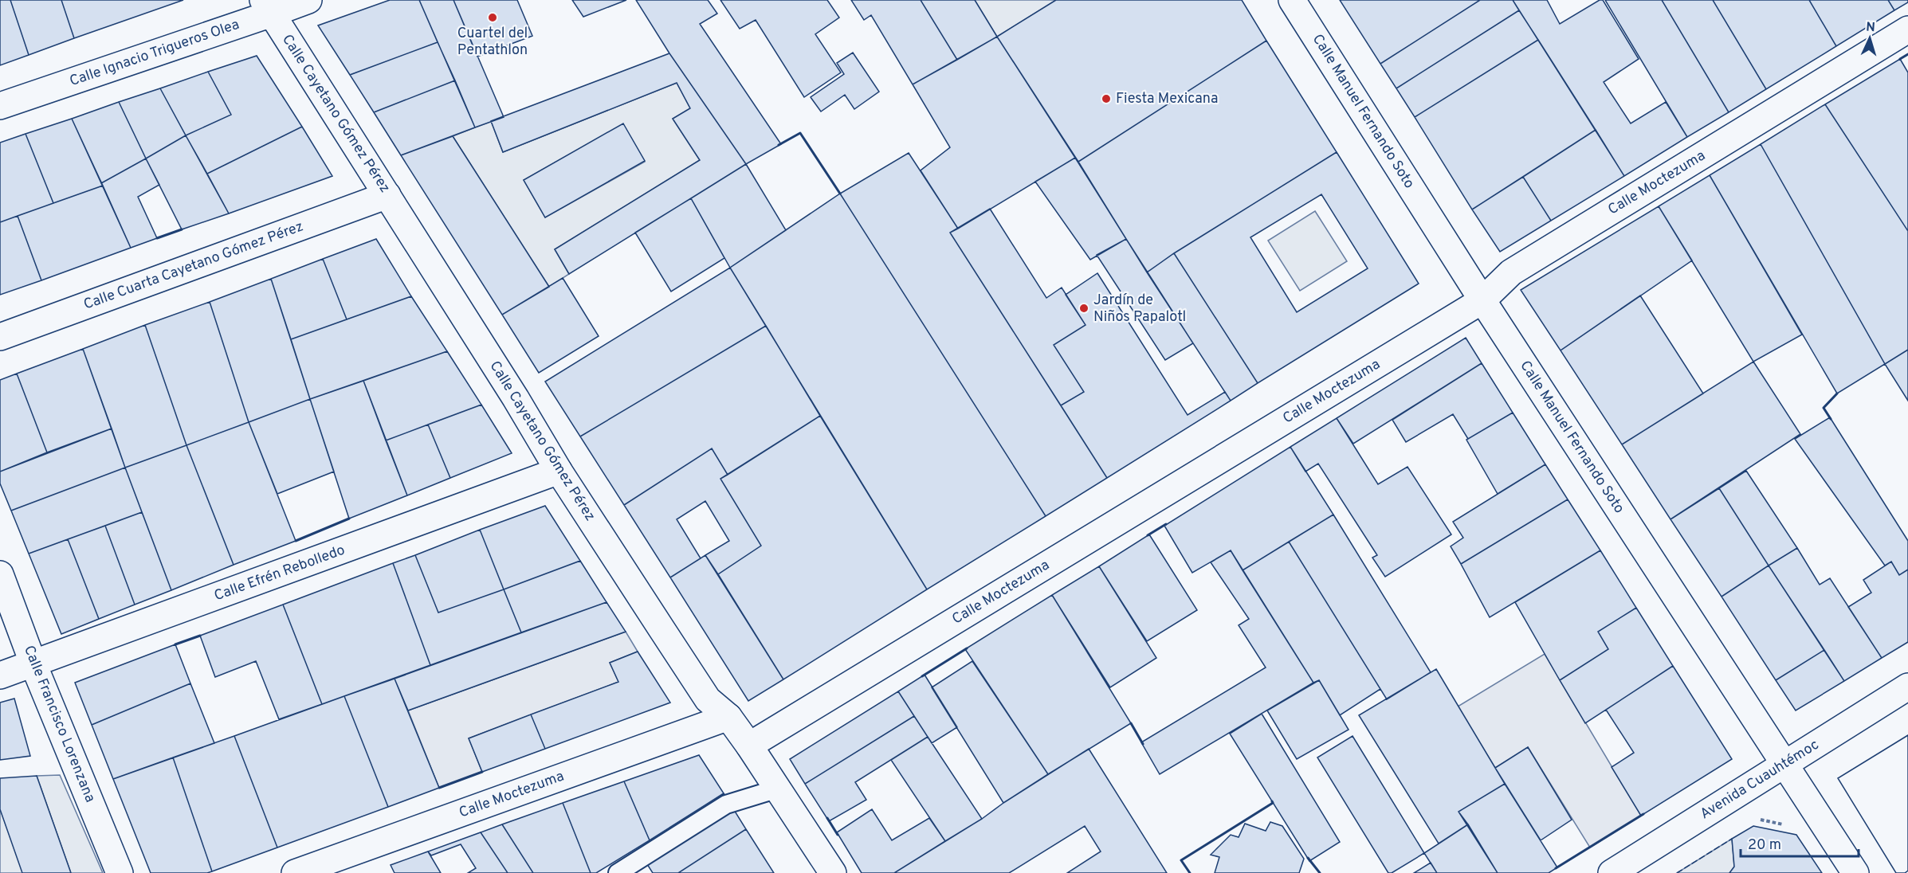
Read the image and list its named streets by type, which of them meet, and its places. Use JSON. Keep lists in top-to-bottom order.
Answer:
{
  "streets": {
    "street": [
      "Calle Ignacio Trigueros Olea",
      "Calle Manuel Fernando Soto",
      "Calle Cayetano Gómez Pérez",
      "Calle Moctezuma",
      "Calle Cuarta Cayetano Gómez Pérez",
      "Calle Efrén Rebolledo",
      "Calle Francisco Lorenzana",
      "Avenida Cuauhtémoc"
    ]
  },
  "crossings": [
    ["Calle Ignacio Trigueros Olea", "Calle Cayetano Gómez Pérez"],
    ["Calle Manuel Fernando Soto", "Calle Moctezuma"],
    ["Calle Manuel Fernando Soto", "Avenida Cuauhtémoc"],
    ["Calle Cayetano Gómez Pérez", "Calle Moctezuma"],
    ["Calle Cayetano Gómez Pérez", "Calle Cuarta Cayetano Gómez Pérez"],
    ["Calle Cayetano Gómez Pérez", "Calle Efrén Rebolledo"],
    ["Calle Efrén Rebolledo", "Calle Francisco Lorenzana"]
  ],
  "places": ["Cuartel del Pentathlon", "Fiesta Mexicana", "Jardín de Niños Papalotl"],
  "scale_bar": "20 m",
  "north": "top"
}
